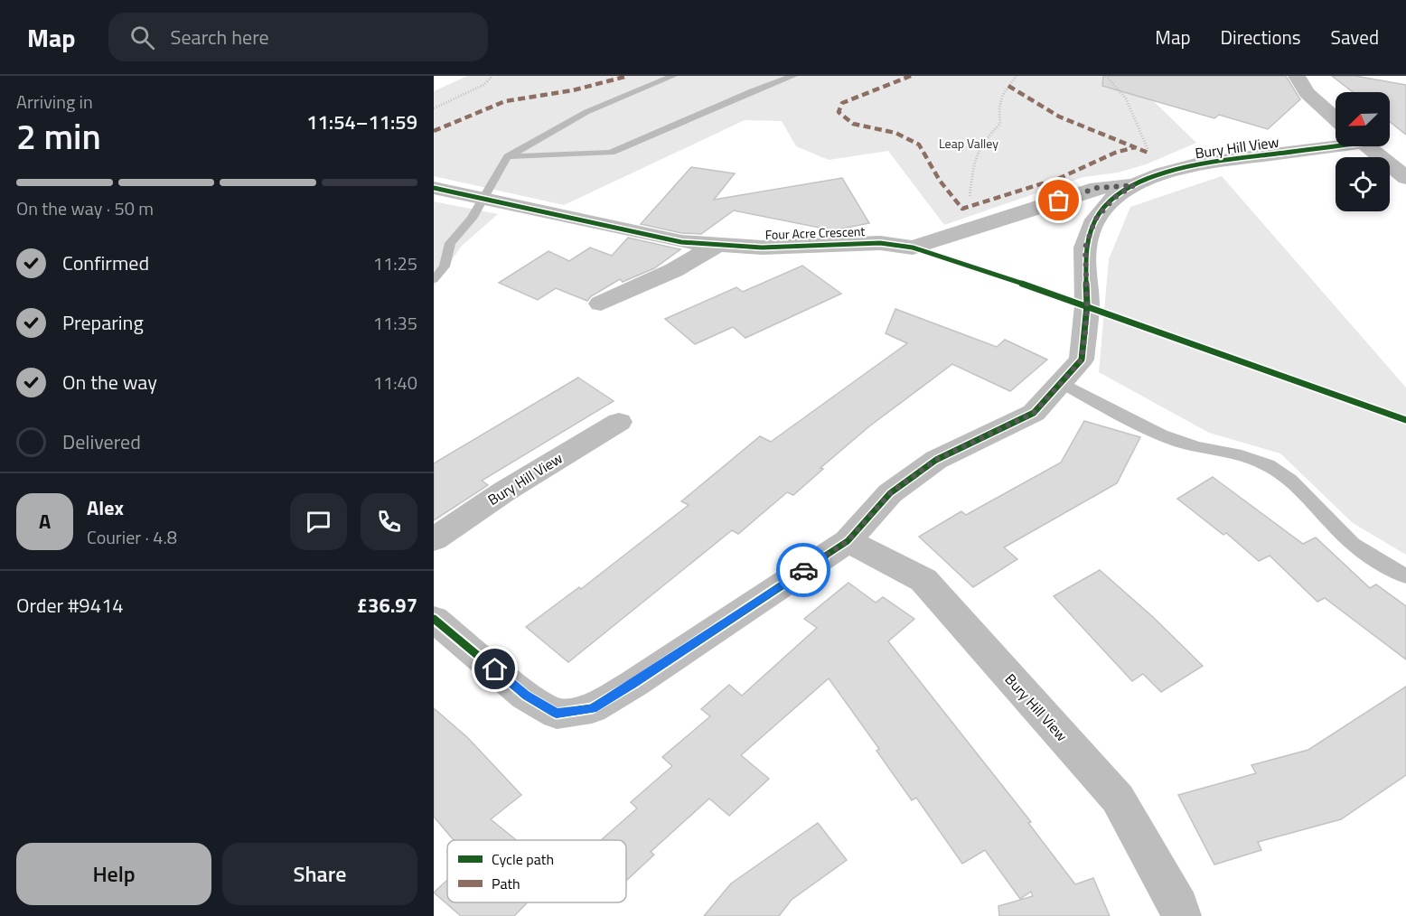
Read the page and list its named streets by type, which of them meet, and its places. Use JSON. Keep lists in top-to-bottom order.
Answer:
{
  "streets": {
    "street": ["Bury Hill View", "Four Acre Crescent"]
  },
  "crossings": [
    ["Bury Hill View", "Four Acre Crescent"]
  ],
  "parks": ["Leap Valley"],
  "legend": ["Cycle path", "Path"],
  "north": "bottom left",
  "page": {
    "header": "Map",
    "search": "Search here",
    "nav": ["Map", "Directions", "Saved"],
    "heading": ["2 min", "Arriving in", "11:54–11:59"],
    "panel": [
      "Alex",
      "Courier · 4.8",
      "Order #9414",
      "£36.97"
    ],
    "bar": "On the way · 50 m",
    "list": [
      ["Confirmed", "11:25"],
      ["Preparing", "11:35"],
      ["On the way", "11:40"],
      "Delivered"
    ],
    "round": "A",
    "buttons": ["Help", "Share"]
  }
}
